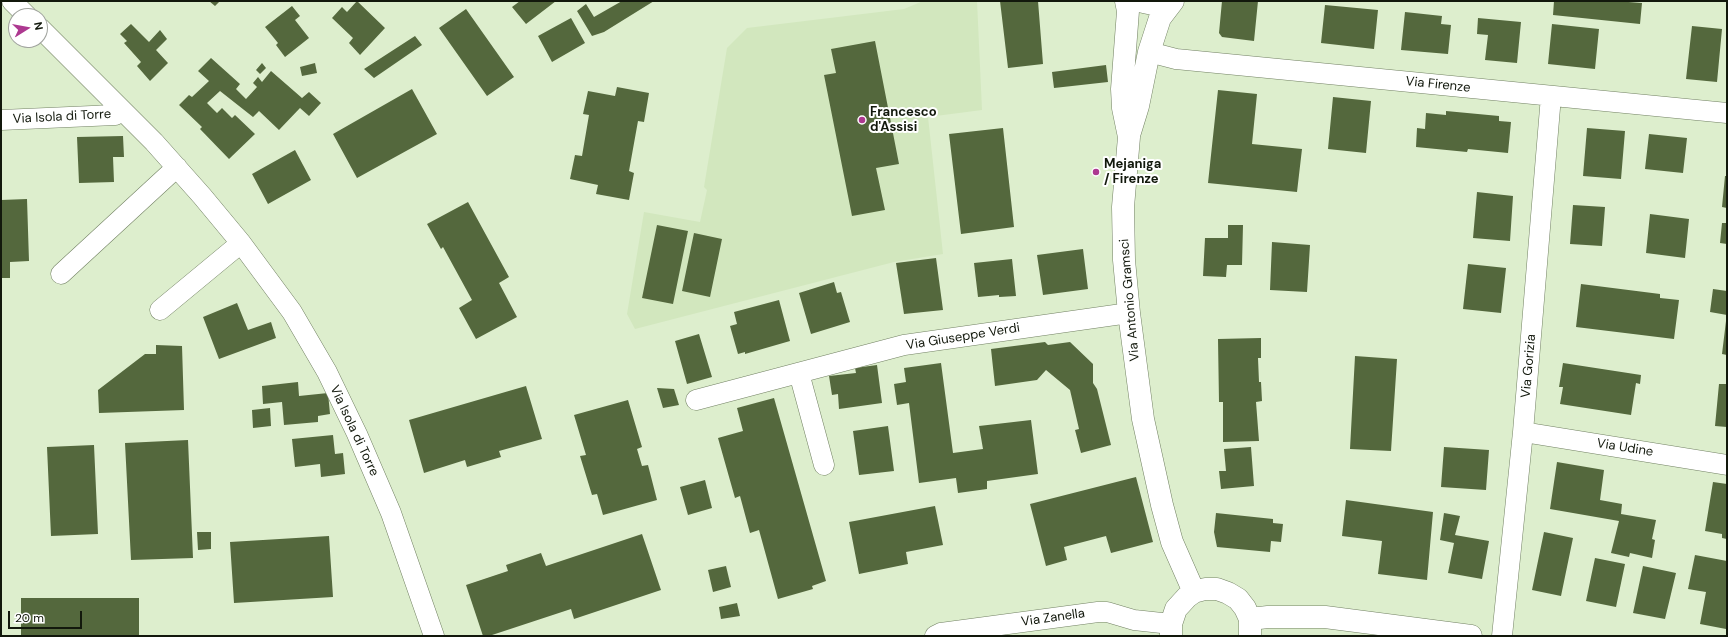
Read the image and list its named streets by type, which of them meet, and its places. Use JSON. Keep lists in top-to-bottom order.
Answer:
{
  "streets": {
    "main road": ["Via Antonio Gramsci"],
    "street": [
      "Via Firenze",
      "Via Isola di Torre",
      "Via Giuseppe Verdi",
      "Via Gorizia",
      "Via Udine",
      "Via Zanella"
    ]
  },
  "crossings": [
    ["Via Firenze", "Via Gorizia"],
    ["Via Antonio Gramsci", "Via Giuseppe Verdi"],
    ["Via Gorizia", "Via Udine"]
  ],
  "places": ["Francesco d'Assisi", "Mejaniga / Firenze"],
  "scale_bar": "20 m",
  "north": "right"
}
